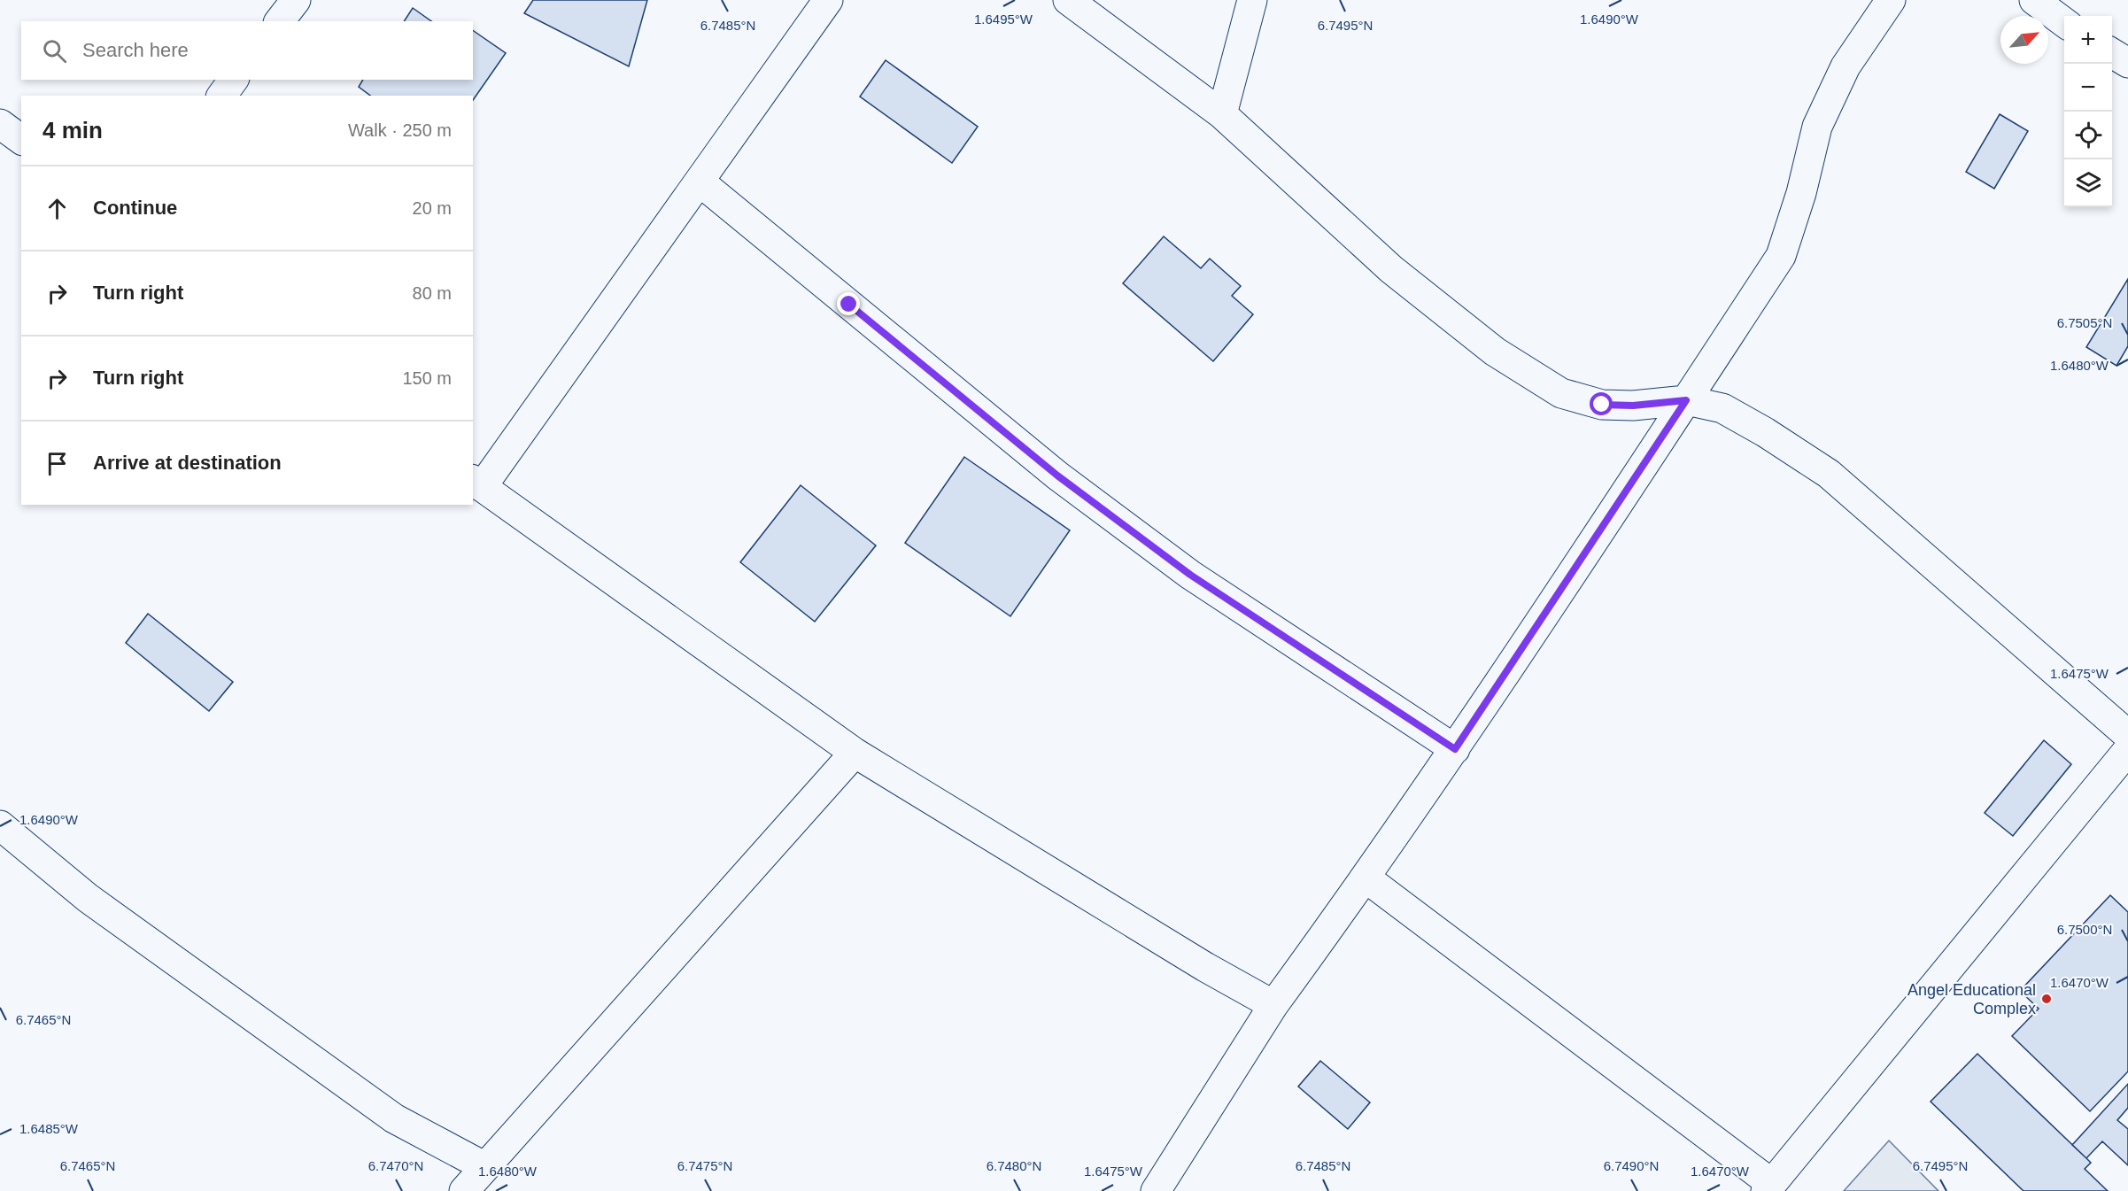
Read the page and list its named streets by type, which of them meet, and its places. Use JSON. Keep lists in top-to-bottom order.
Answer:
{
  "places": ["Angel Educational Complex"],
  "north": "top right",
  "page": {
    "map_buttons": ["+", "−"],
    "search": "Search here",
    "heading": ["4 min", "Walk · 250 m"],
    "list": [
      ["Continue", "20 m"],
      ["Turn right", "80 m"],
      ["Turn right", "150 m"],
      "Arrive at destination"
    ]
  },
  "coordinates": [
    "1.6495°W",
    "1.6490°W",
    "6.7485°N",
    "6.7495°N",
    "6.7505°N",
    "1.6480°W",
    "1.6475°W",
    "6.7500°N",
    "1.6470°W",
    "6.7465°N",
    "1.6485°W",
    "6.7470°N",
    "6.7475°N",
    "6.7480°N",
    "6.7490°N"
  ]
}
